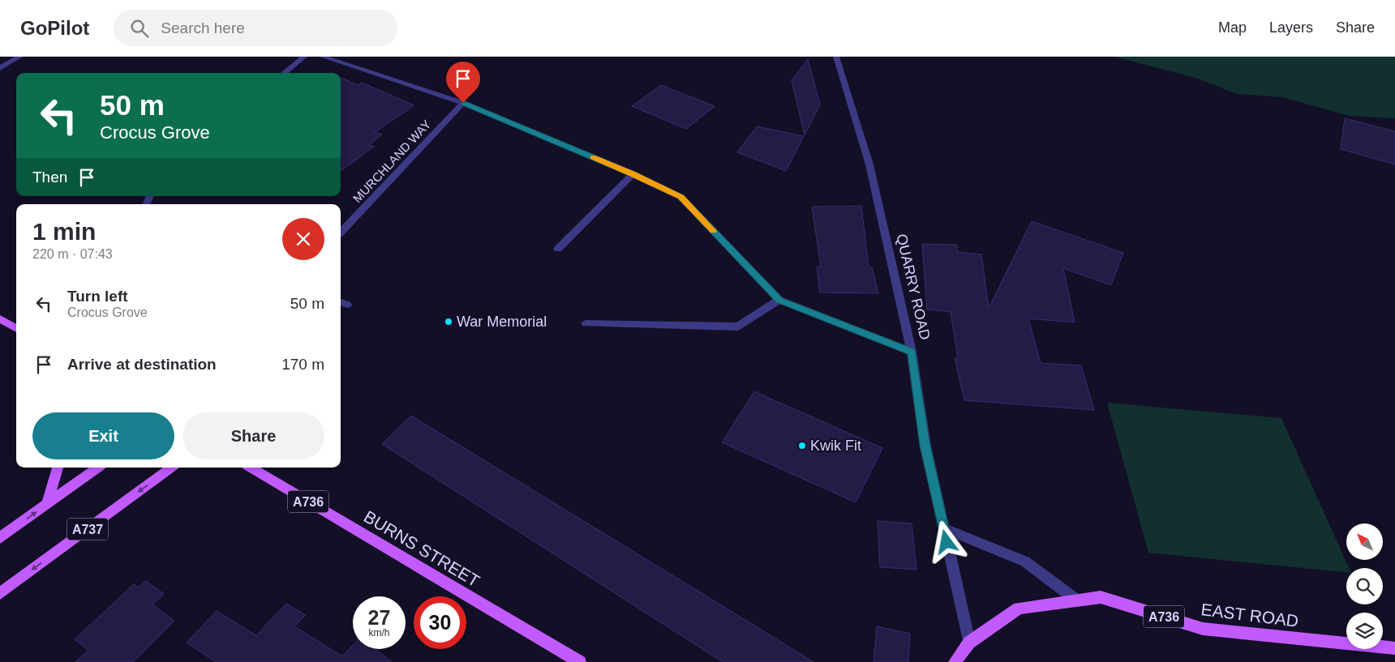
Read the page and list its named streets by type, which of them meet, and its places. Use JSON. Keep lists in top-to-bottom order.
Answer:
{
  "streets": {
    "main road": [
      "A736",
      "A737",
      "BURNS STREET",
      "EAST ROAD"
    ],
    "street": ["MURCHLAND WAY", "QUARRY ROAD"]
  },
  "crossings": [
    ["QUARRY ROAD", "EAST ROAD"]
  ],
  "places": ["War Memorial", "Kwik Fit"],
  "north": "top left",
  "page": {
    "header": "GoPilot",
    "search": "Search here",
    "nav": ["Map", "Layers", "Share"],
    "turn": ["50 m", "Crocus Grove"],
    "then": "Then",
    "heading": ["1 min", "220 m · 07:43"],
    "list": [
      {
        "name": "Turn left",
        "note": "Crocus Grove",
        "value": "50 m"
      },
      {
        "name": "Arrive at destination",
        "value": "170 m"
      }
    ],
    "buttons": ["Exit", "Share"],
    "speed": "27 km/h",
    "limit": "30"
  }
}
